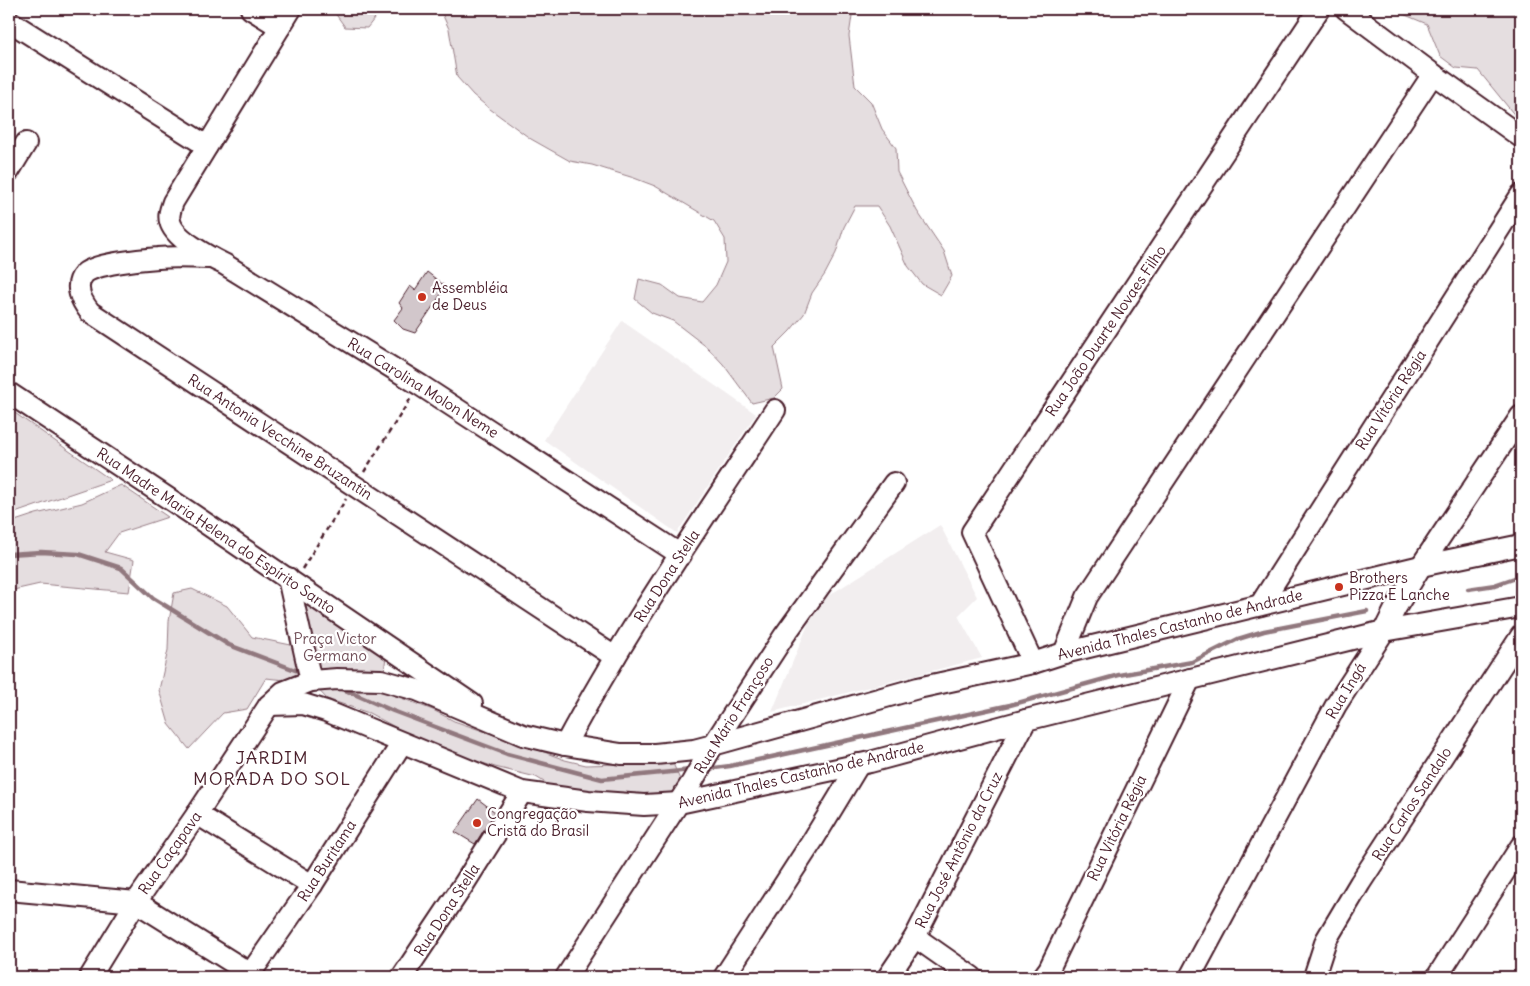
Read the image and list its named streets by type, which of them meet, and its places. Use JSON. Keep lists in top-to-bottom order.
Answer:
{
  "streets": {
    "street": [
      "Rua João Duarte Novaes Filho",
      "Rua Carolina Molon Neme",
      "Rua Vitória Régia",
      "Rua Antonia Vecchine Bruzantin",
      "Rua Madre Maria Helena do Espírito Santo",
      "Rua Dona Stella",
      "Avenida Thales Castanho de Andrade",
      "Rua Ingá",
      "Rua Mário Françoso",
      "Rua Carlos Sandalo",
      "Rua José Antônio da Cruz",
      "Rua Caçapava",
      "Rua Buritama"
    ]
  },
  "crossings": [
    ["Rua João Duarte Novaes Filho", "Avenida Thales Castanho de Andrade"],
    ["Rua Carolina Molon Neme", "Rua Antonia Vecchine Bruzantin"],
    ["Rua Carolina Molon Neme", "Rua Dona Stella"],
    ["Rua Vitória Régia", "Avenida Thales Castanho de Andrade"],
    ["Rua Antonia Vecchine Bruzantin", "Rua Dona Stella"],
    ["Rua Madre Maria Helena do Espírito Santo", "Avenida Thales Castanho de Andrade"],
    ["Rua Dona Stella", "Avenida Thales Castanho de Andrade"],
    ["Avenida Thales Castanho de Andrade", "Rua Ingá"],
    ["Avenida Thales Castanho de Andrade", "Rua Mário Françoso"],
    ["Avenida Thales Castanho de Andrade", "Rua José Antônio da Cruz"],
    ["Avenida Thales Castanho de Andrade", "Rua Caçapava"],
    ["Avenida Thales Castanho de Andrade", "Rua Buritama"]
  ],
  "districts": ["JARDIM MORADA DO SOL"],
  "parks": ["Praça Victor Germano"],
  "places": ["Assembléia de Deus", "Brothers Pizza E Lanche", "Congregação Cristã do Brasil"]
}
